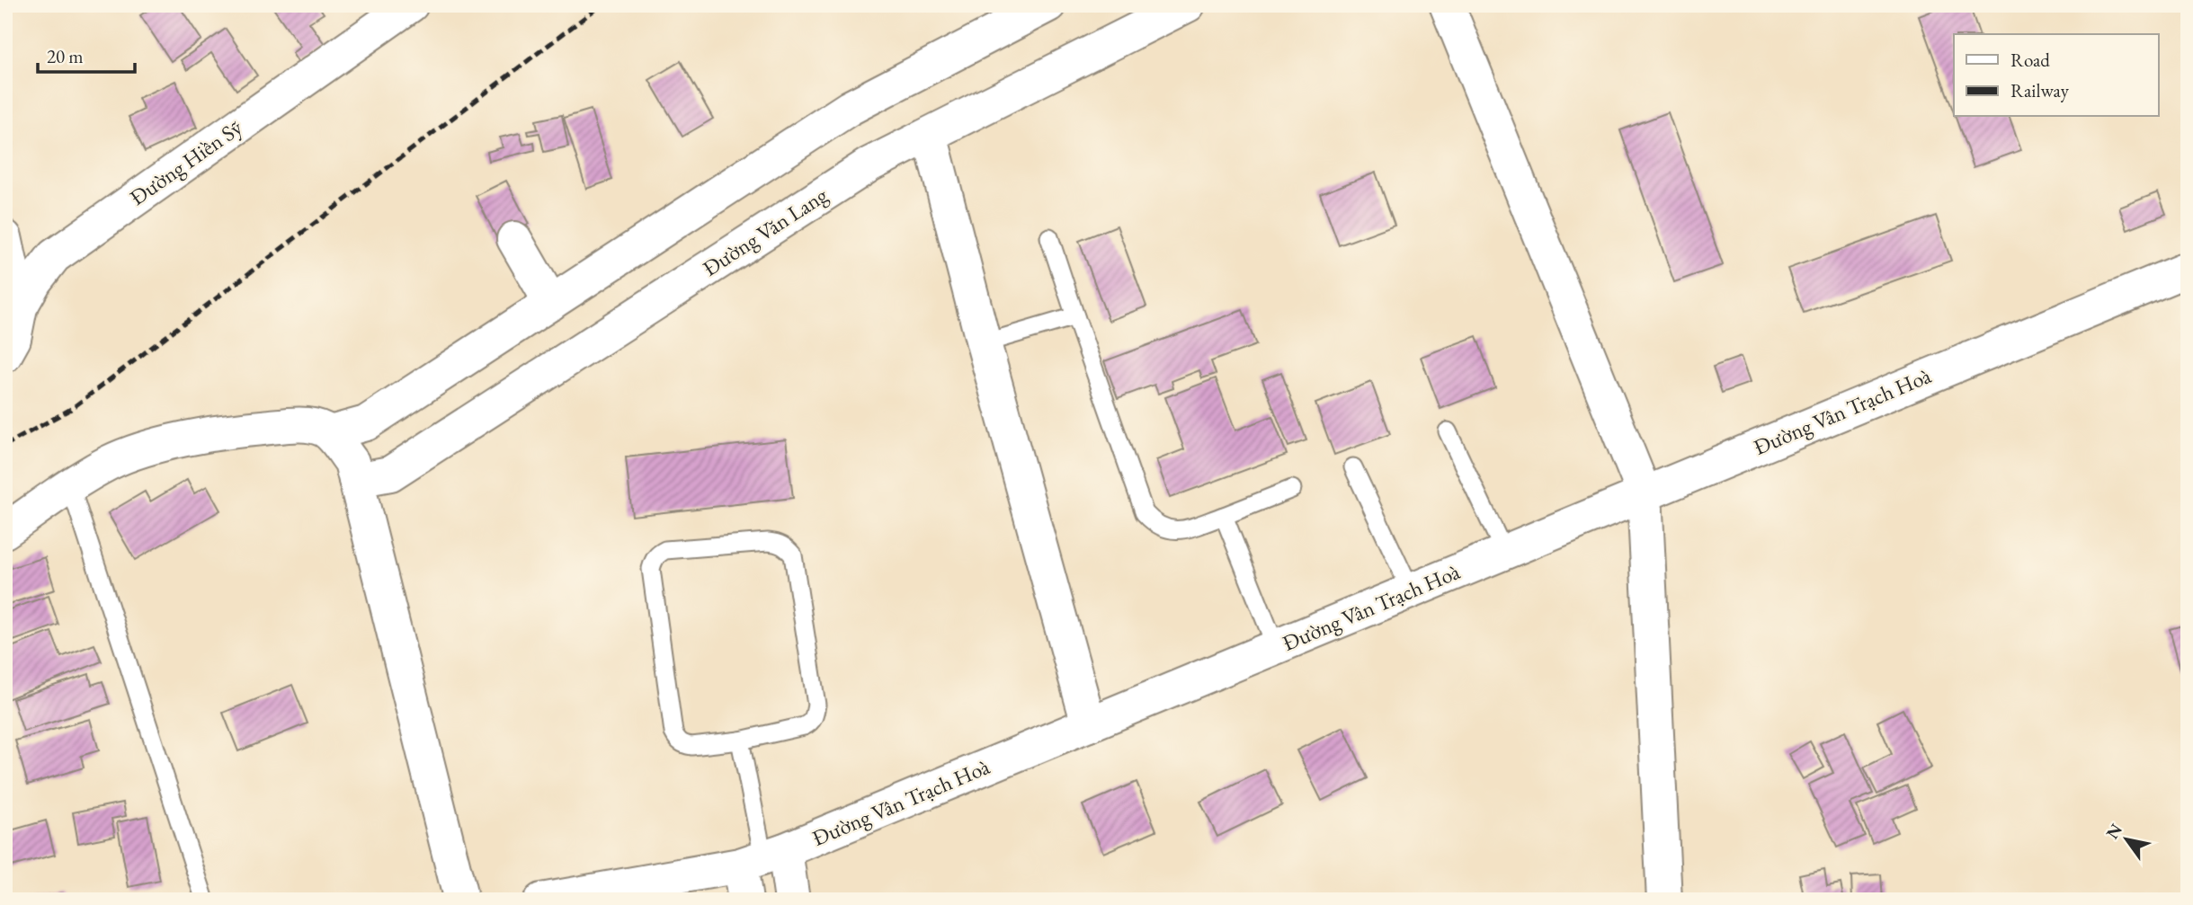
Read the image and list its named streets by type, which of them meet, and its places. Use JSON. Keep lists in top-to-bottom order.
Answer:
{
  "streets": {
    "street": ["Đường Hiền Sỹ", "Đường Văn Lang", "Đường Vân Trạch Hoà"]
  },
  "legend": ["Road", "Railway"],
  "scale_bar": "20 m",
  "north": "top left"
}
